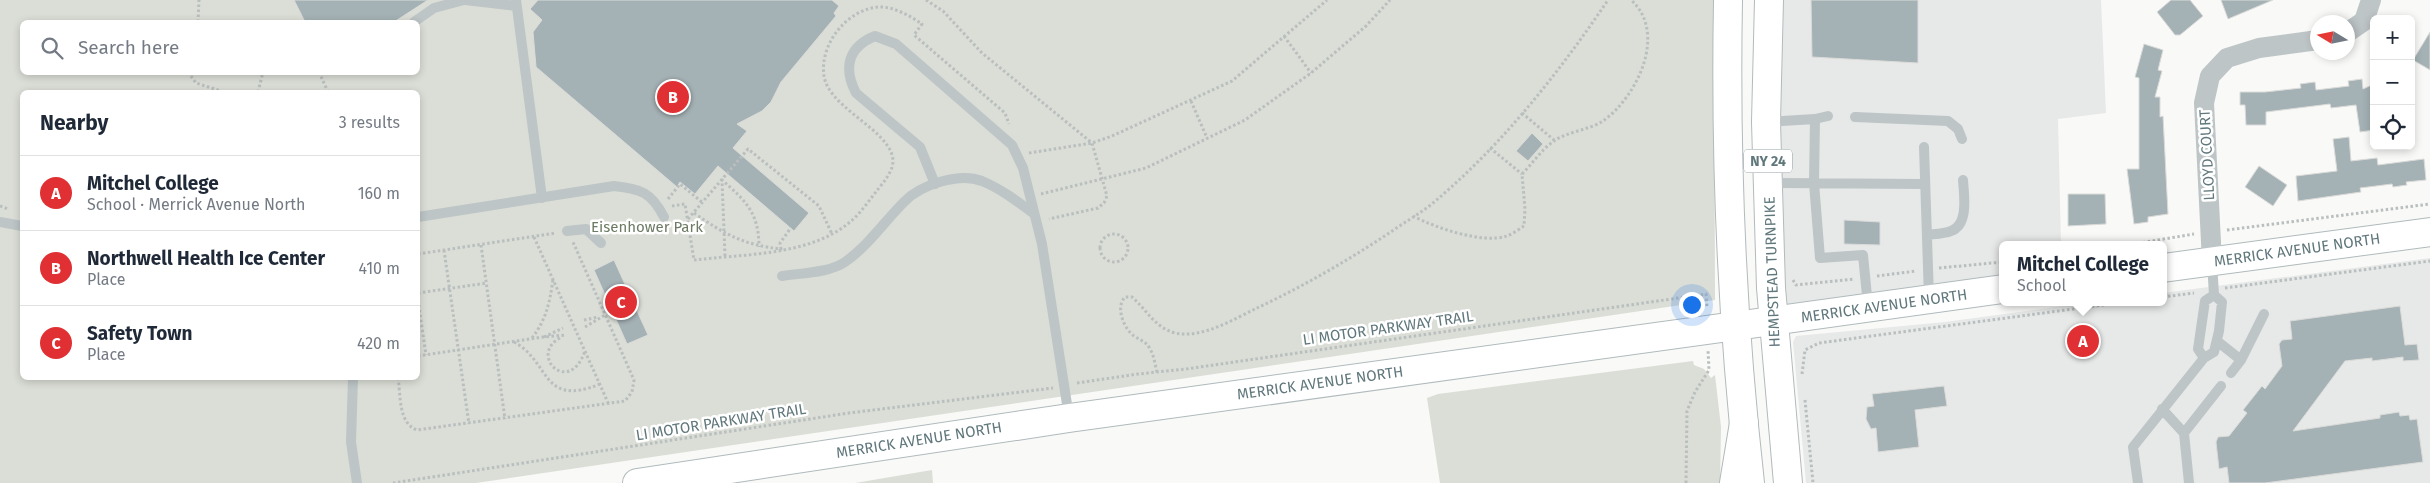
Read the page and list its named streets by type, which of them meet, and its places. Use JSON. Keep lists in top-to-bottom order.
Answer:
{
  "streets": {
    "main road": ["NY 24", "MERRICK AVENUE NORTH", "HEMPSTEAD TURNPIKE"],
    "street": ["LLOYD COURT"],
    "path": ["LI MOTOR PARKWAY TRAIL"]
  },
  "crossings": [
    ["LLOYD COURT", "MERRICK AVENUE NORTH"],
    ["NY 24", "MERRICK AVENUE NORTH"],
    ["MERRICK AVENUE NORTH", "HEMPSTEAD TURNPIKE"]
  ],
  "parks": ["Eisenhower Park"],
  "north": "left",
  "page": {
    "map_buttons": ["+", "−"],
    "search": "Search here",
    "pins": ["B", "C", "A"],
    "heading": ["Nearby", "3 results"],
    "list": [
      {
        "mark": "A",
        "name": "Mitchel College",
        "note": "School · Merrick Avenue North",
        "value": "160 m"
      },
      {
        "mark": "B",
        "name": "Northwell Health Ice Center",
        "note": "Place",
        "value": "410 m"
      },
      {
        "mark": "C",
        "name": "Safety Town",
        "note": "Place",
        "value": "420 m"
      }
    ],
    "popup": ["Mitchel College", "School"]
  }
}
